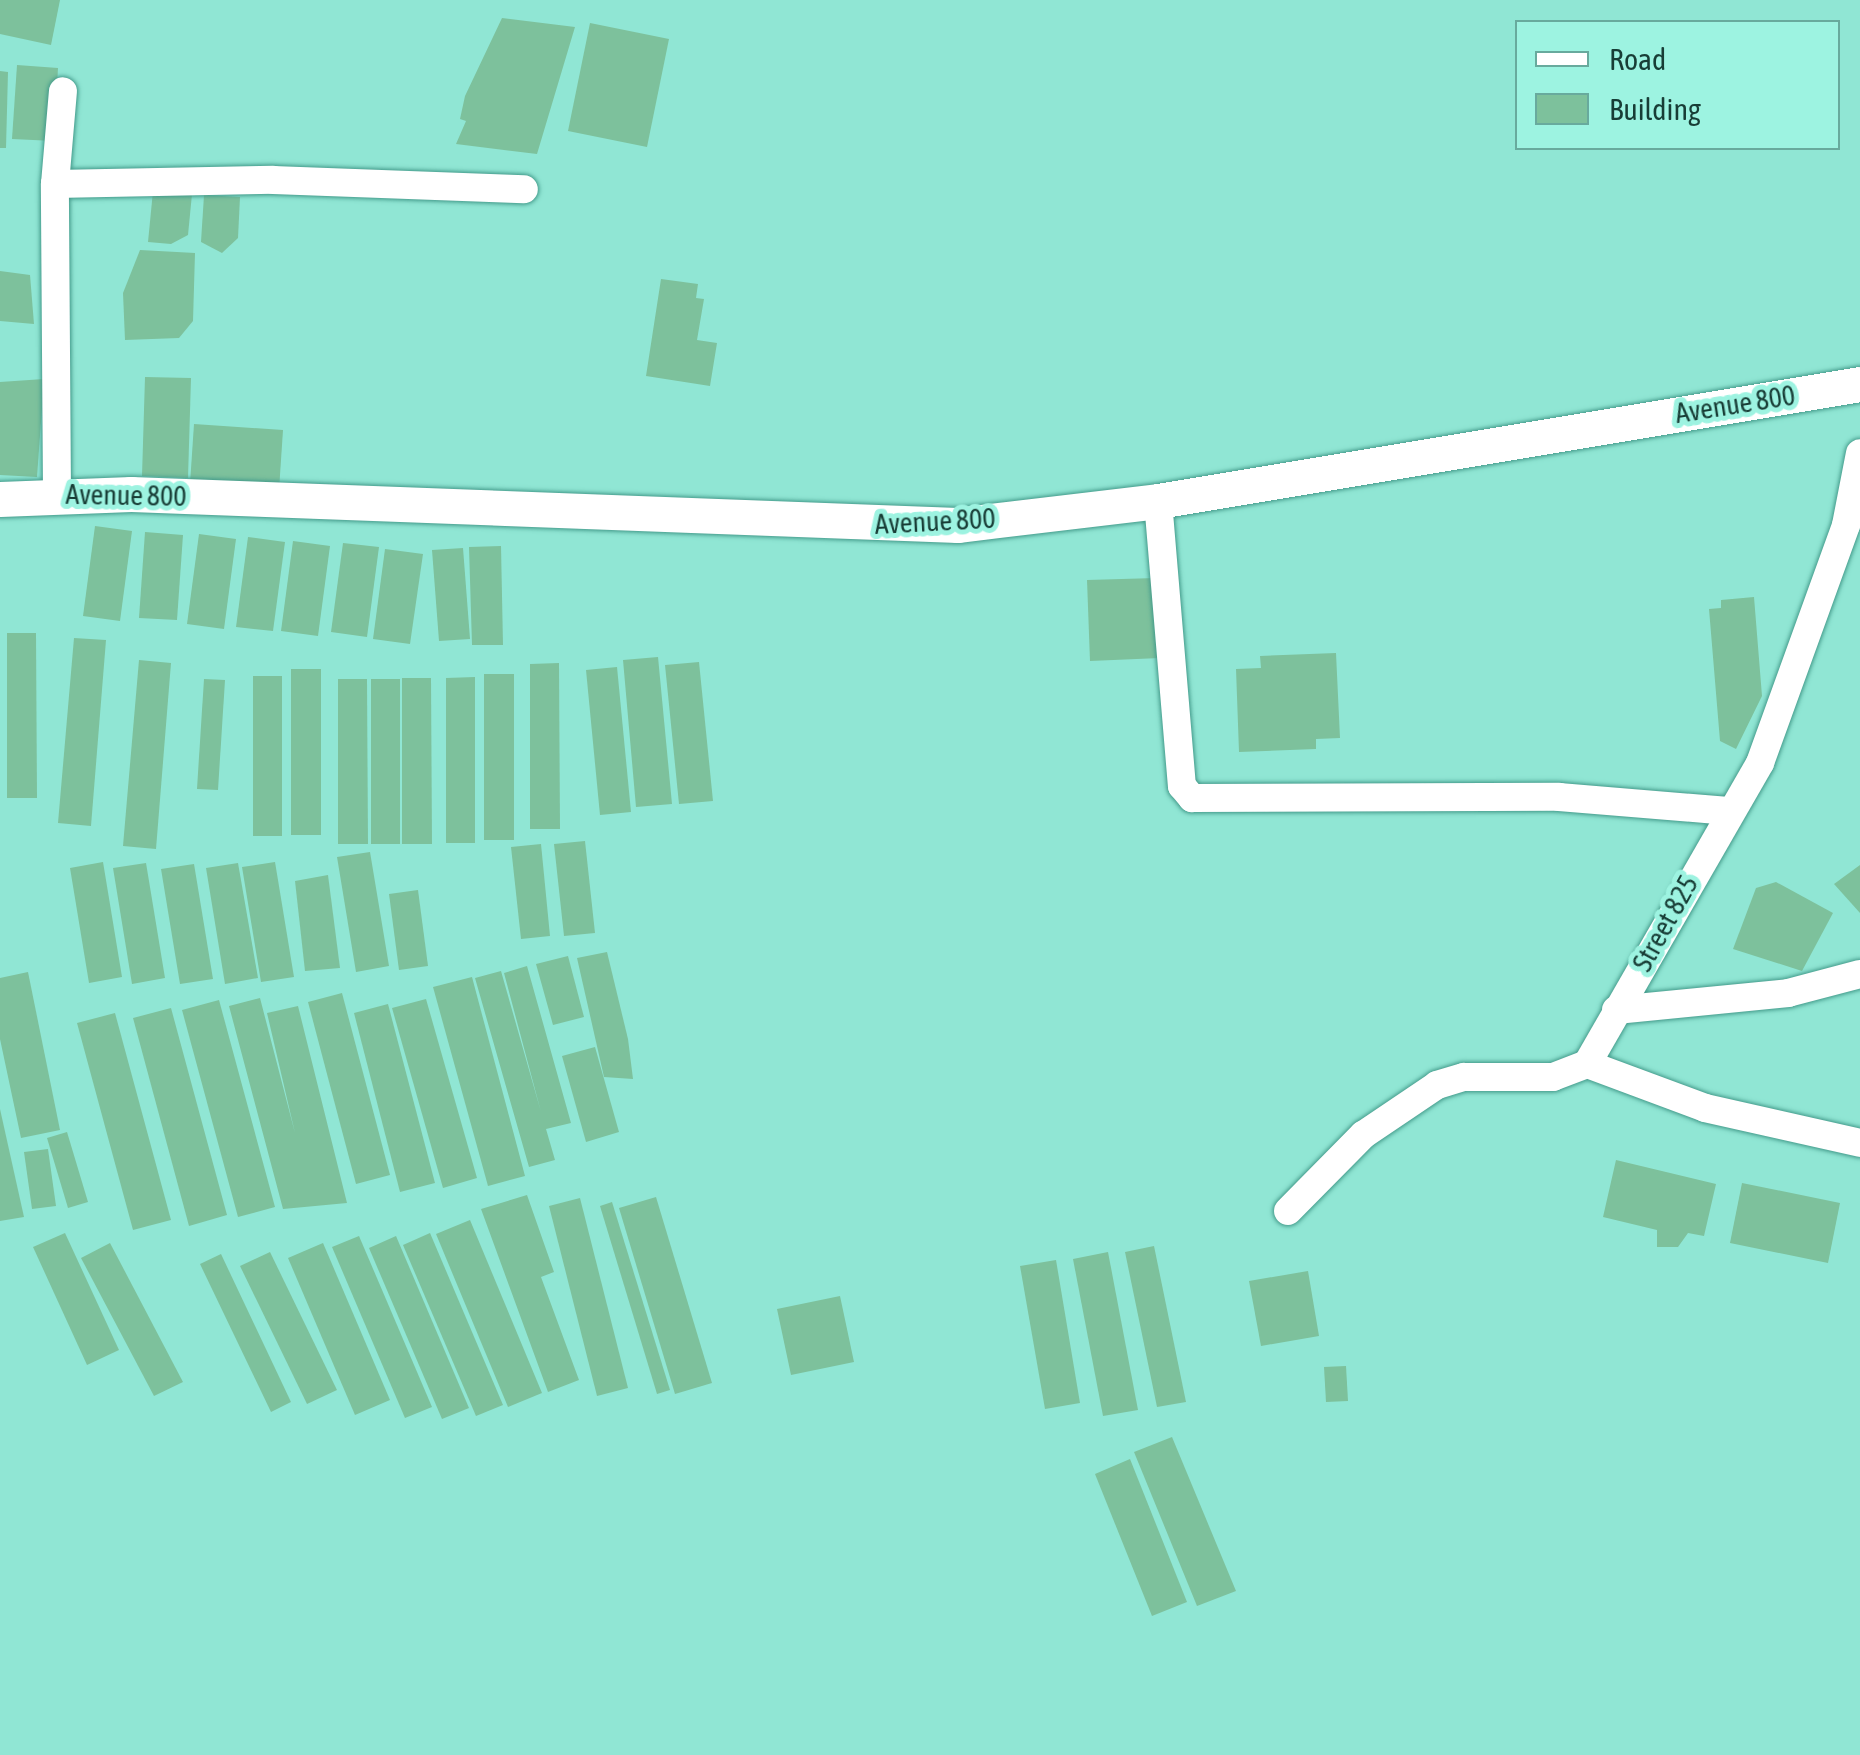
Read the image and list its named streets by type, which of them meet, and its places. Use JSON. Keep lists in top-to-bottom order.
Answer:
{
  "streets": {
    "main road": ["Avenue 800"],
    "street": ["Street 825"]
  },
  "legend": ["Road", "Building"]
}
